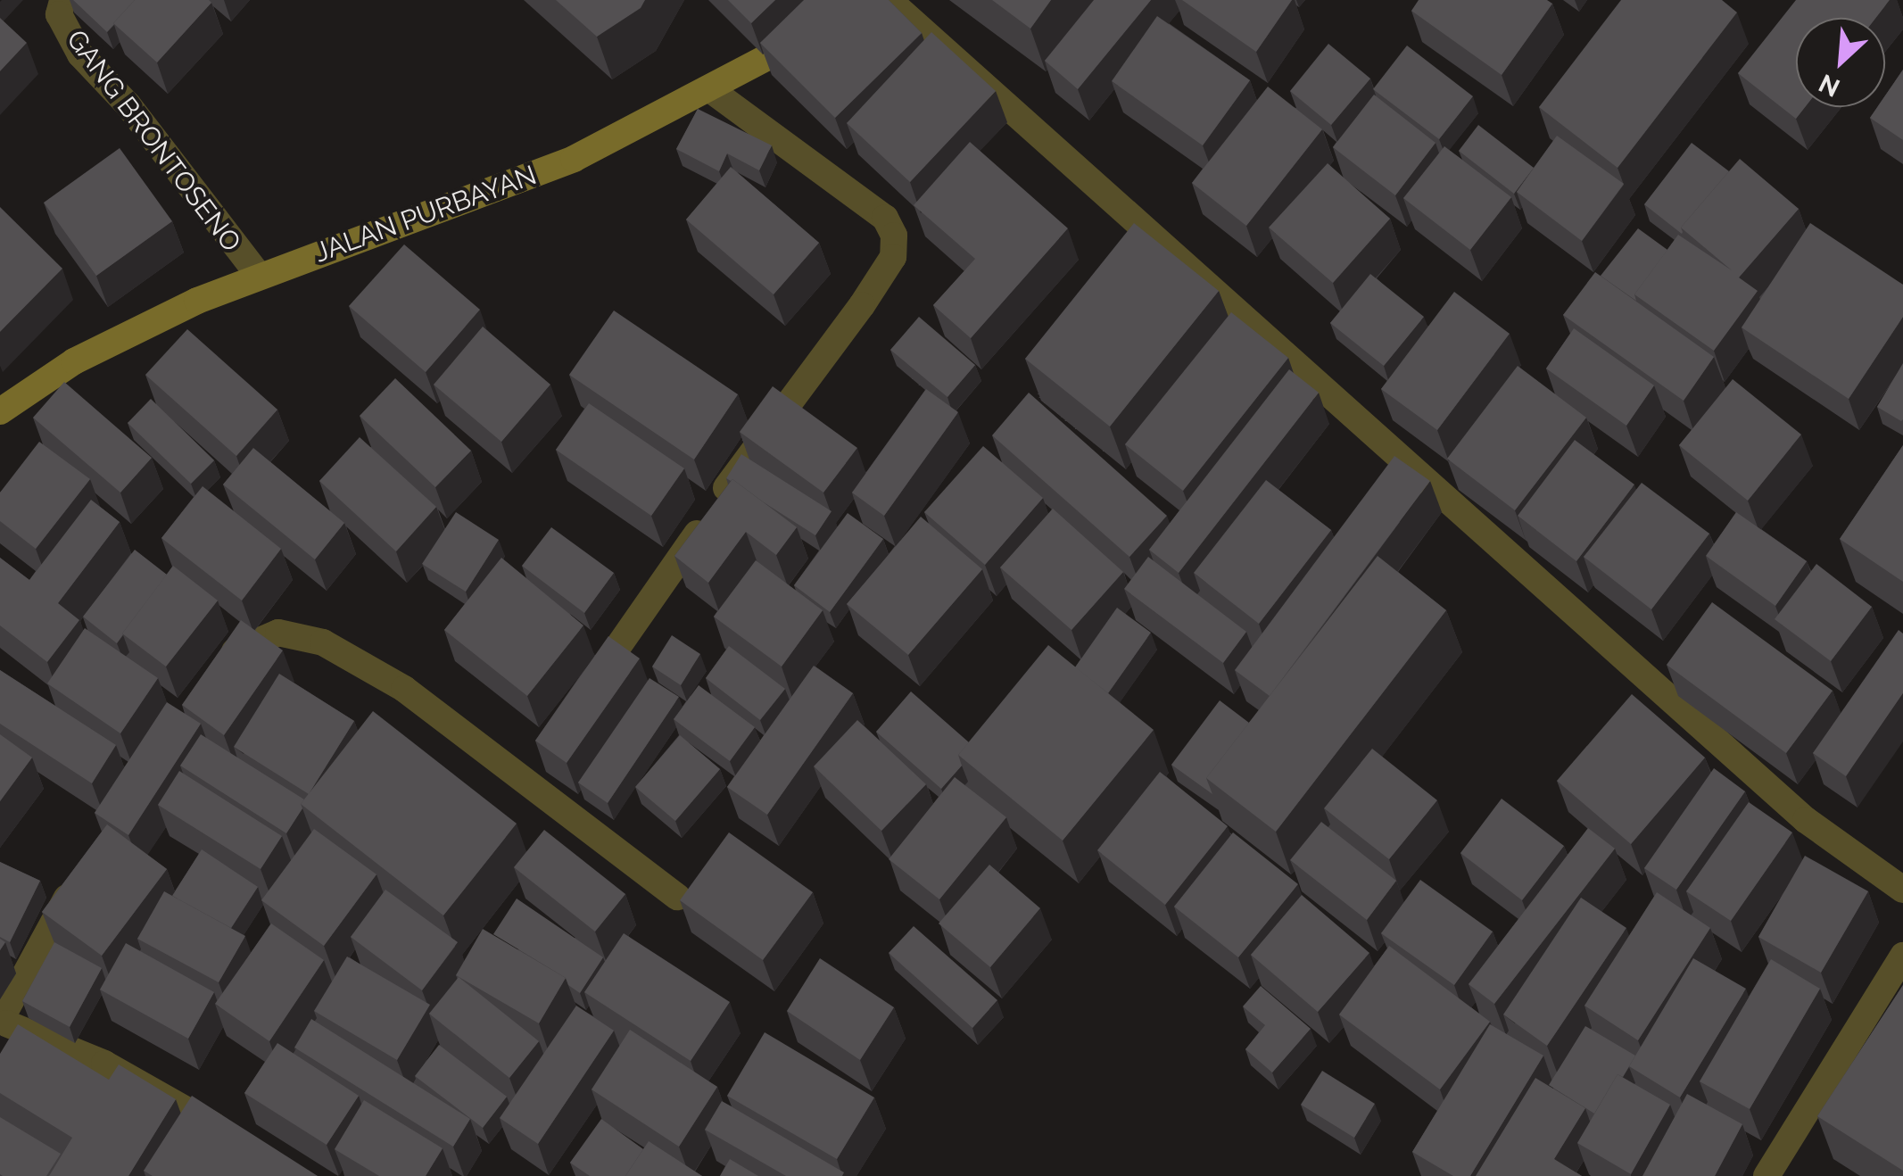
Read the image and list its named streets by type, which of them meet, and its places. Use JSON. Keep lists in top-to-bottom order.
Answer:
{
  "streets": {
    "street": ["GANG BRONTOSENO", "JALAN PURBAYAN"]
  },
  "crossings": [
    ["GANG BRONTOSENO", "JALAN PURBAYAN"]
  ],
  "north": "bottom left"
}
